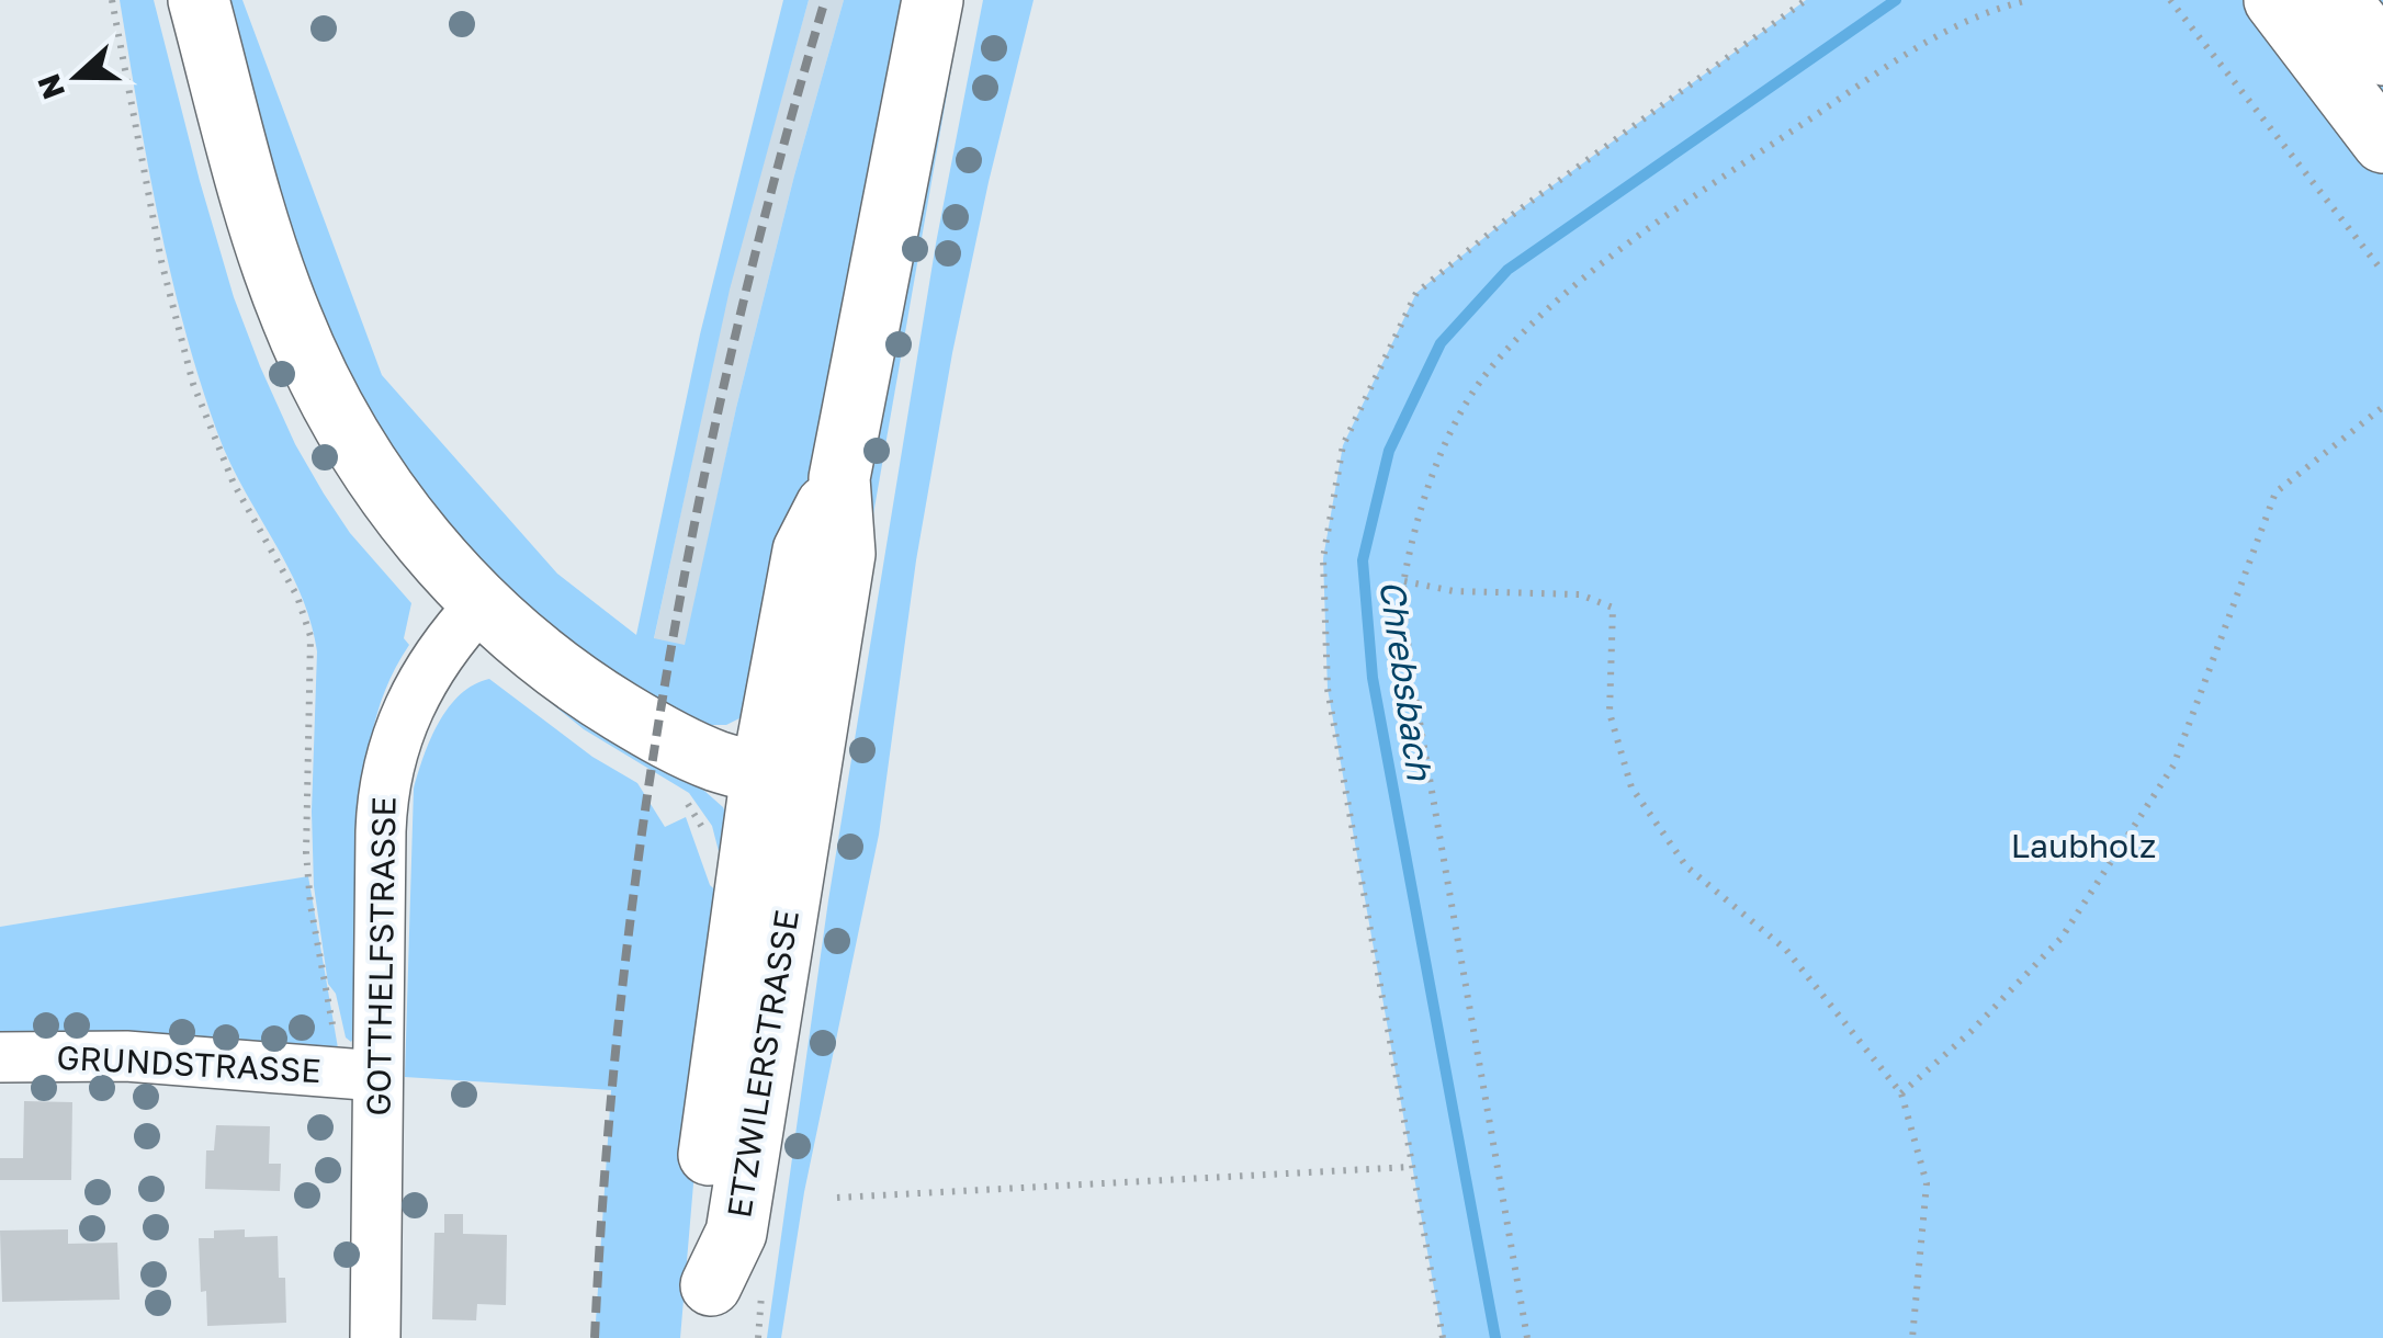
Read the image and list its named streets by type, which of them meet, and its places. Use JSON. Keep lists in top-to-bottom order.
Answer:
{
  "streets": {
    "main road": ["ETZWILERSTRASSE"],
    "street": ["GOTTHELFSTRASSE", "GRUNDSTRASSE"]
  },
  "crossings": [
    ["GOTTHELFSTRASSE", "GRUNDSTRASSE"]
  ],
  "water": ["Chrebsbach"],
  "parks": ["Laubholz"],
  "north": "left"
}
